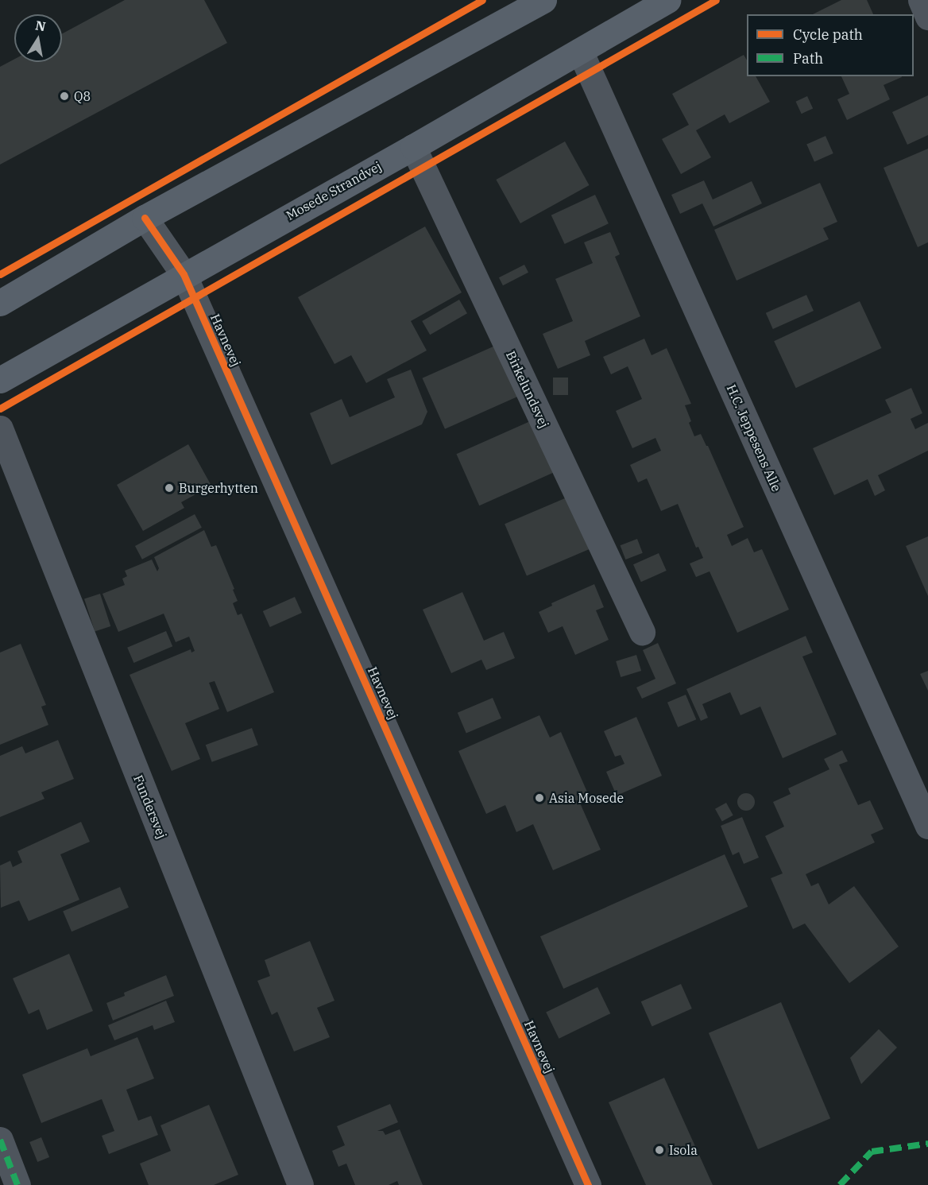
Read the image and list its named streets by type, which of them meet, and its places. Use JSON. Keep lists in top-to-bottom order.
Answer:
{
  "streets": {
    "main road": ["Mosede Strandvej"],
    "street": [
      "Havnevej",
      "Birkelundsvej",
      "H.C. Jeppesens Alle",
      "Fundersvej"
    ]
  },
  "crossings": [
    ["Mosede Strandvej", "Havnevej"],
    ["Mosede Strandvej", "Birkelundsvej"],
    ["Mosede Strandvej", "H.C. Jeppesens Alle"]
  ],
  "places": [
    "Q8",
    "Burgerhytten",
    "Asia Mosede",
    "Isola"
  ],
  "legend": ["Cycle path", "Path"],
  "north": "top"
}
